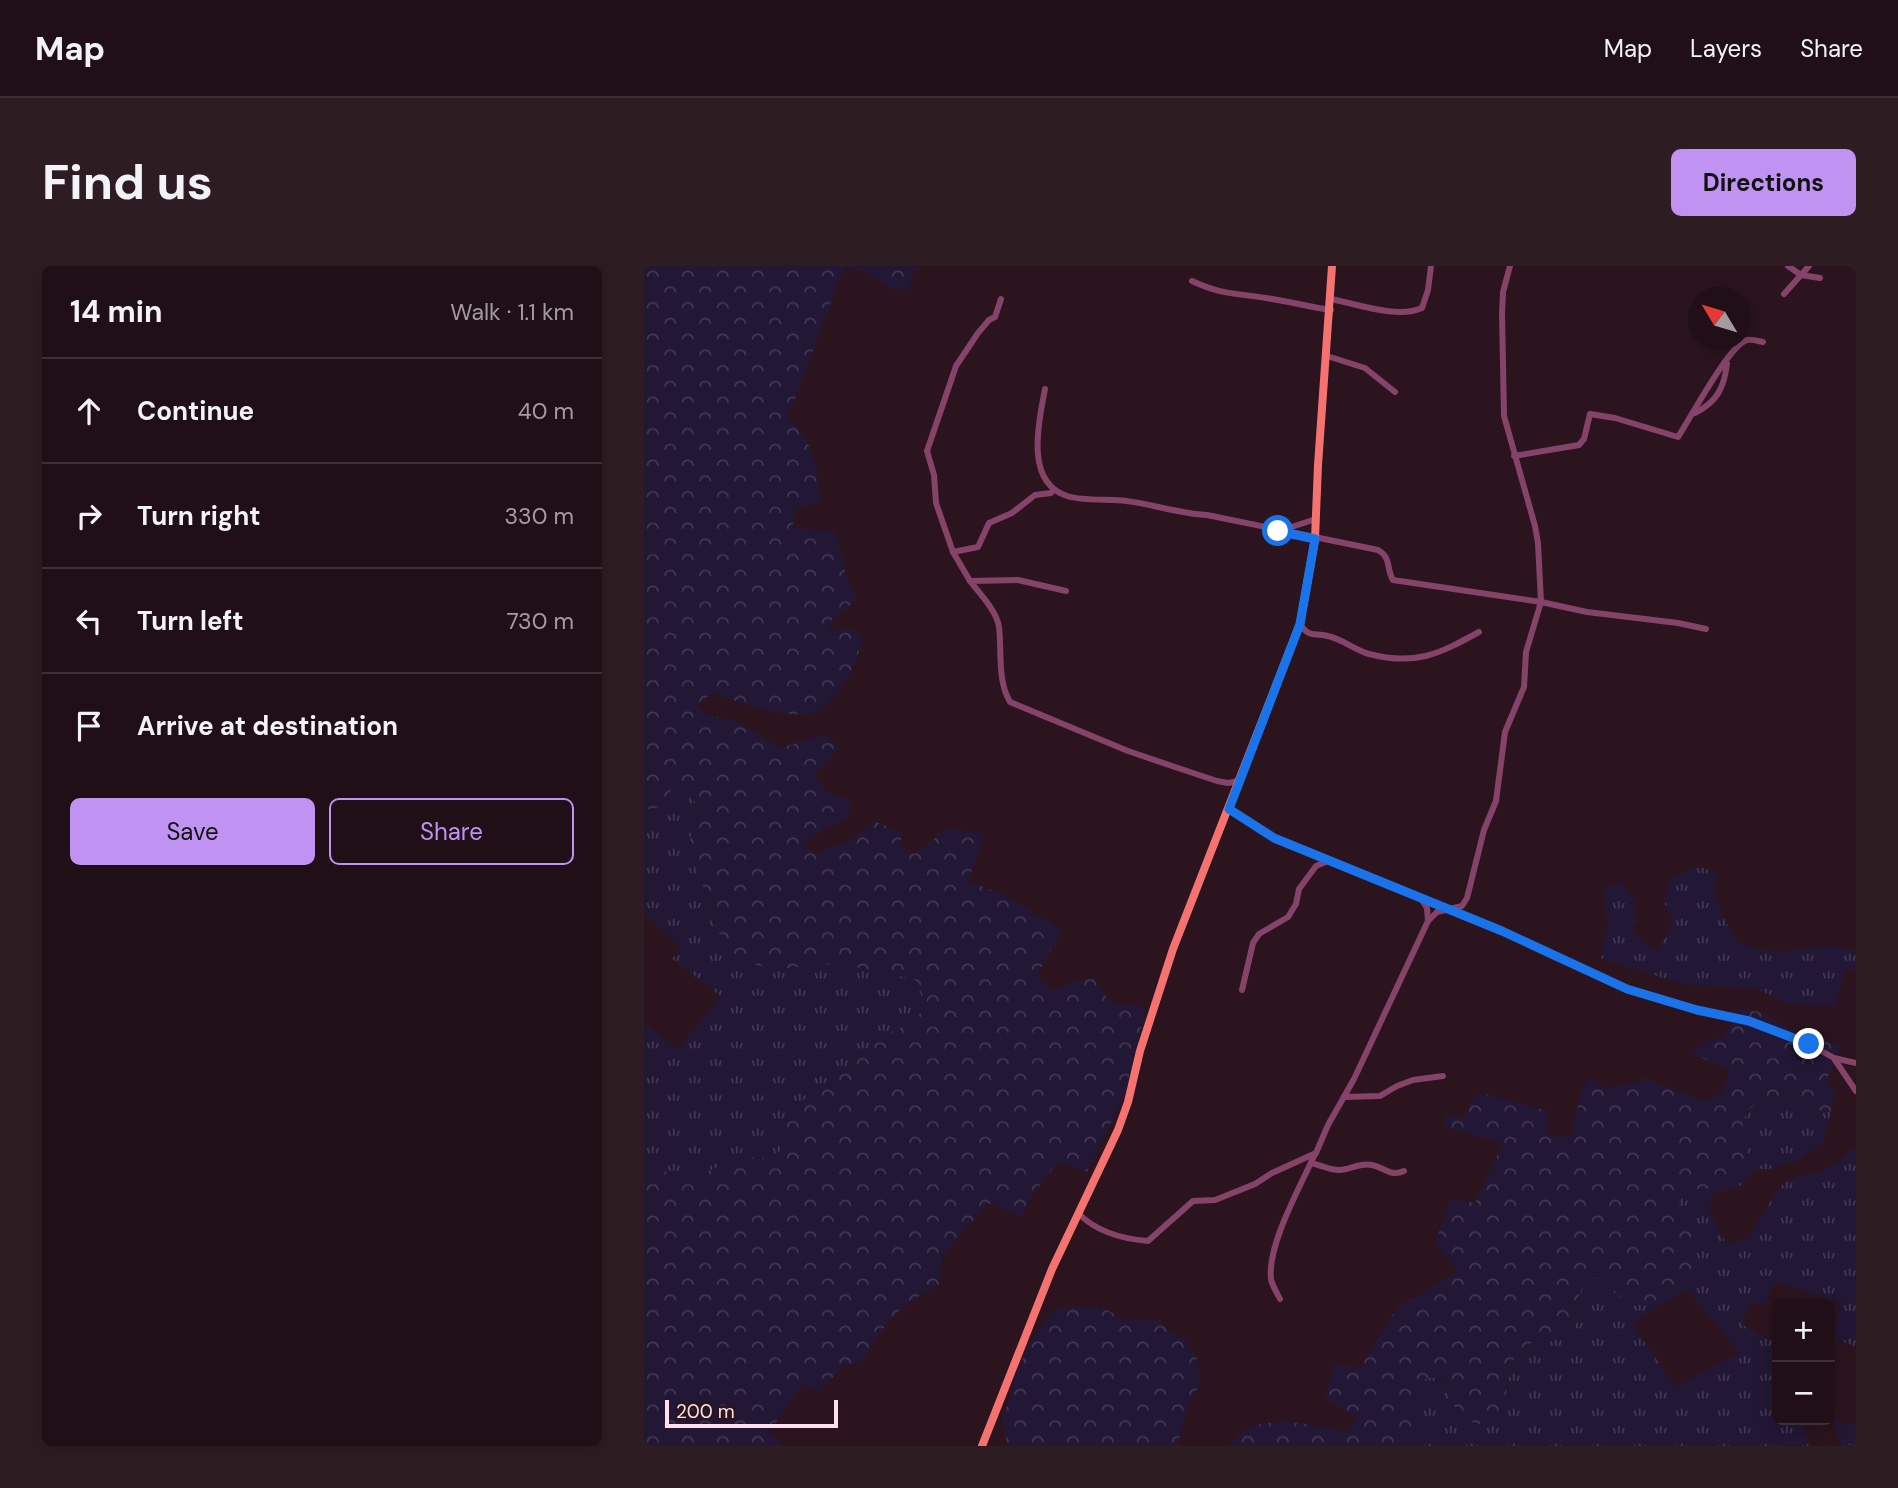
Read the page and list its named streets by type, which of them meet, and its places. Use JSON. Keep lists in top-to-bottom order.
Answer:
{
  "scale_bar": "200 m",
  "north": "top left",
  "page": {
    "header": "Map",
    "nav": ["Map", "Layers", "Share"],
    "buttons": [
      "Directions",
      ["Save", "Share"]
    ],
    "title": "Find us",
    "heading": ["14 min", "Walk · 1.1 km"],
    "list": [
      ["Continue", "40 m"],
      ["Turn right", "330 m"],
      ["Turn left", "730 m"],
      "Arrive at destination"
    ],
    "map_buttons": ["+", "−"],
    "scale": "200 m"
  }
}
